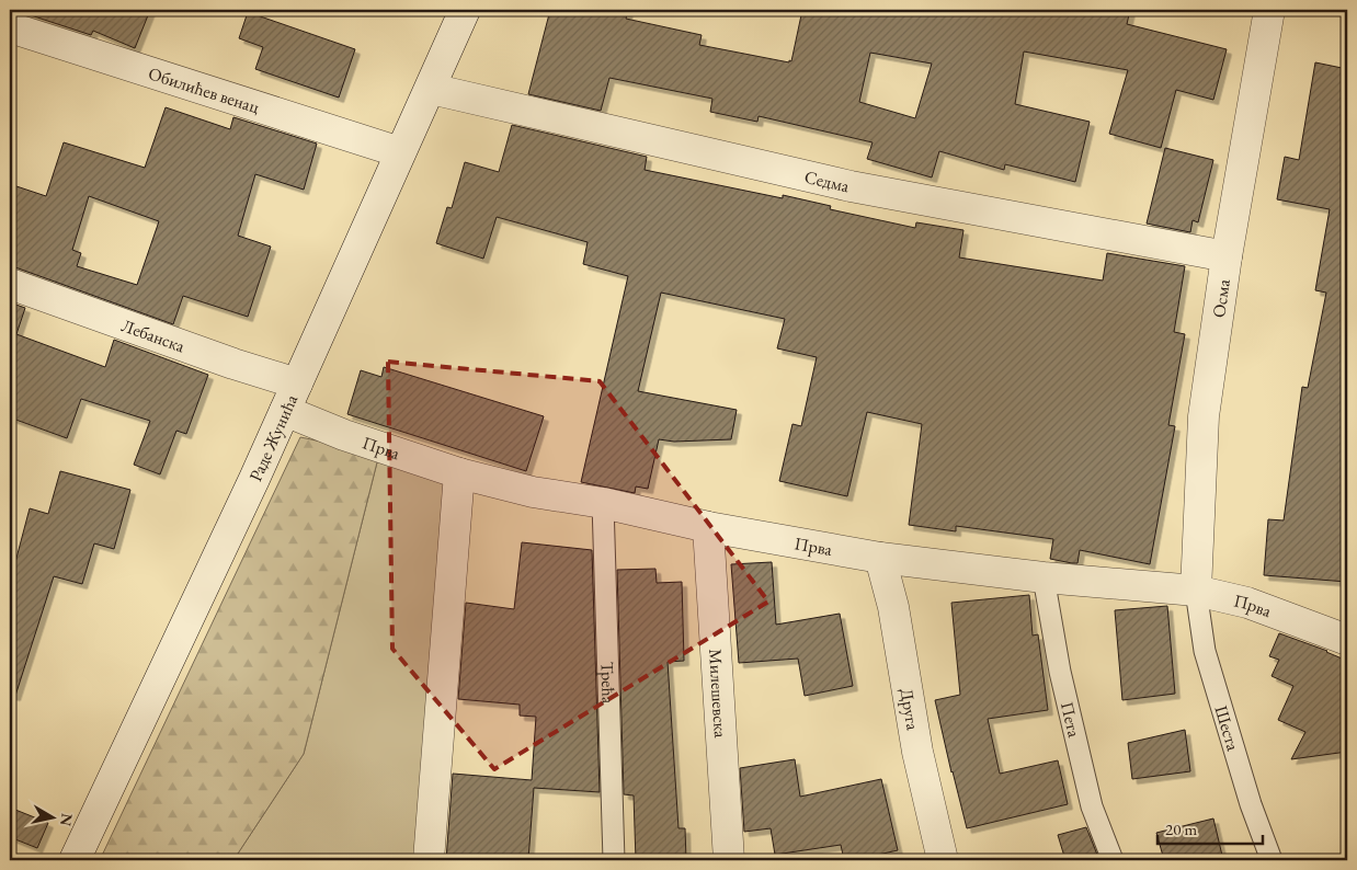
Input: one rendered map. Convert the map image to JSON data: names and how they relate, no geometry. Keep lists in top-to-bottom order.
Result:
{
  "streets": {
    "street": [
      "Обилићев венац",
      "Седма",
      "Осма",
      "Лебанска",
      "Раде Жунића",
      "Прва",
      "Милешевска",
      "Друга"
    ],
    "lane": ["Трећа", "Пета", "Шеста"]
  },
  "crossings": [
    ["Обилићев венац", "Раде Жунића"],
    ["Седма", "Осма"],
    ["Седма", "Раде Жунића"],
    ["Осма", "Прва"],
    ["Осма", "Шеста"],
    ["Лебанска", "Раде Жунића"],
    ["Раде Жунића", "Прва"],
    ["Прва", "Трећа"],
    ["Прва", "Милешевска"],
    ["Прва", "Друга"],
    ["Прва", "Пета"],
    ["Прва", "Шеста"]
  ],
  "scale_bar": "20 m",
  "north": "right"
}
